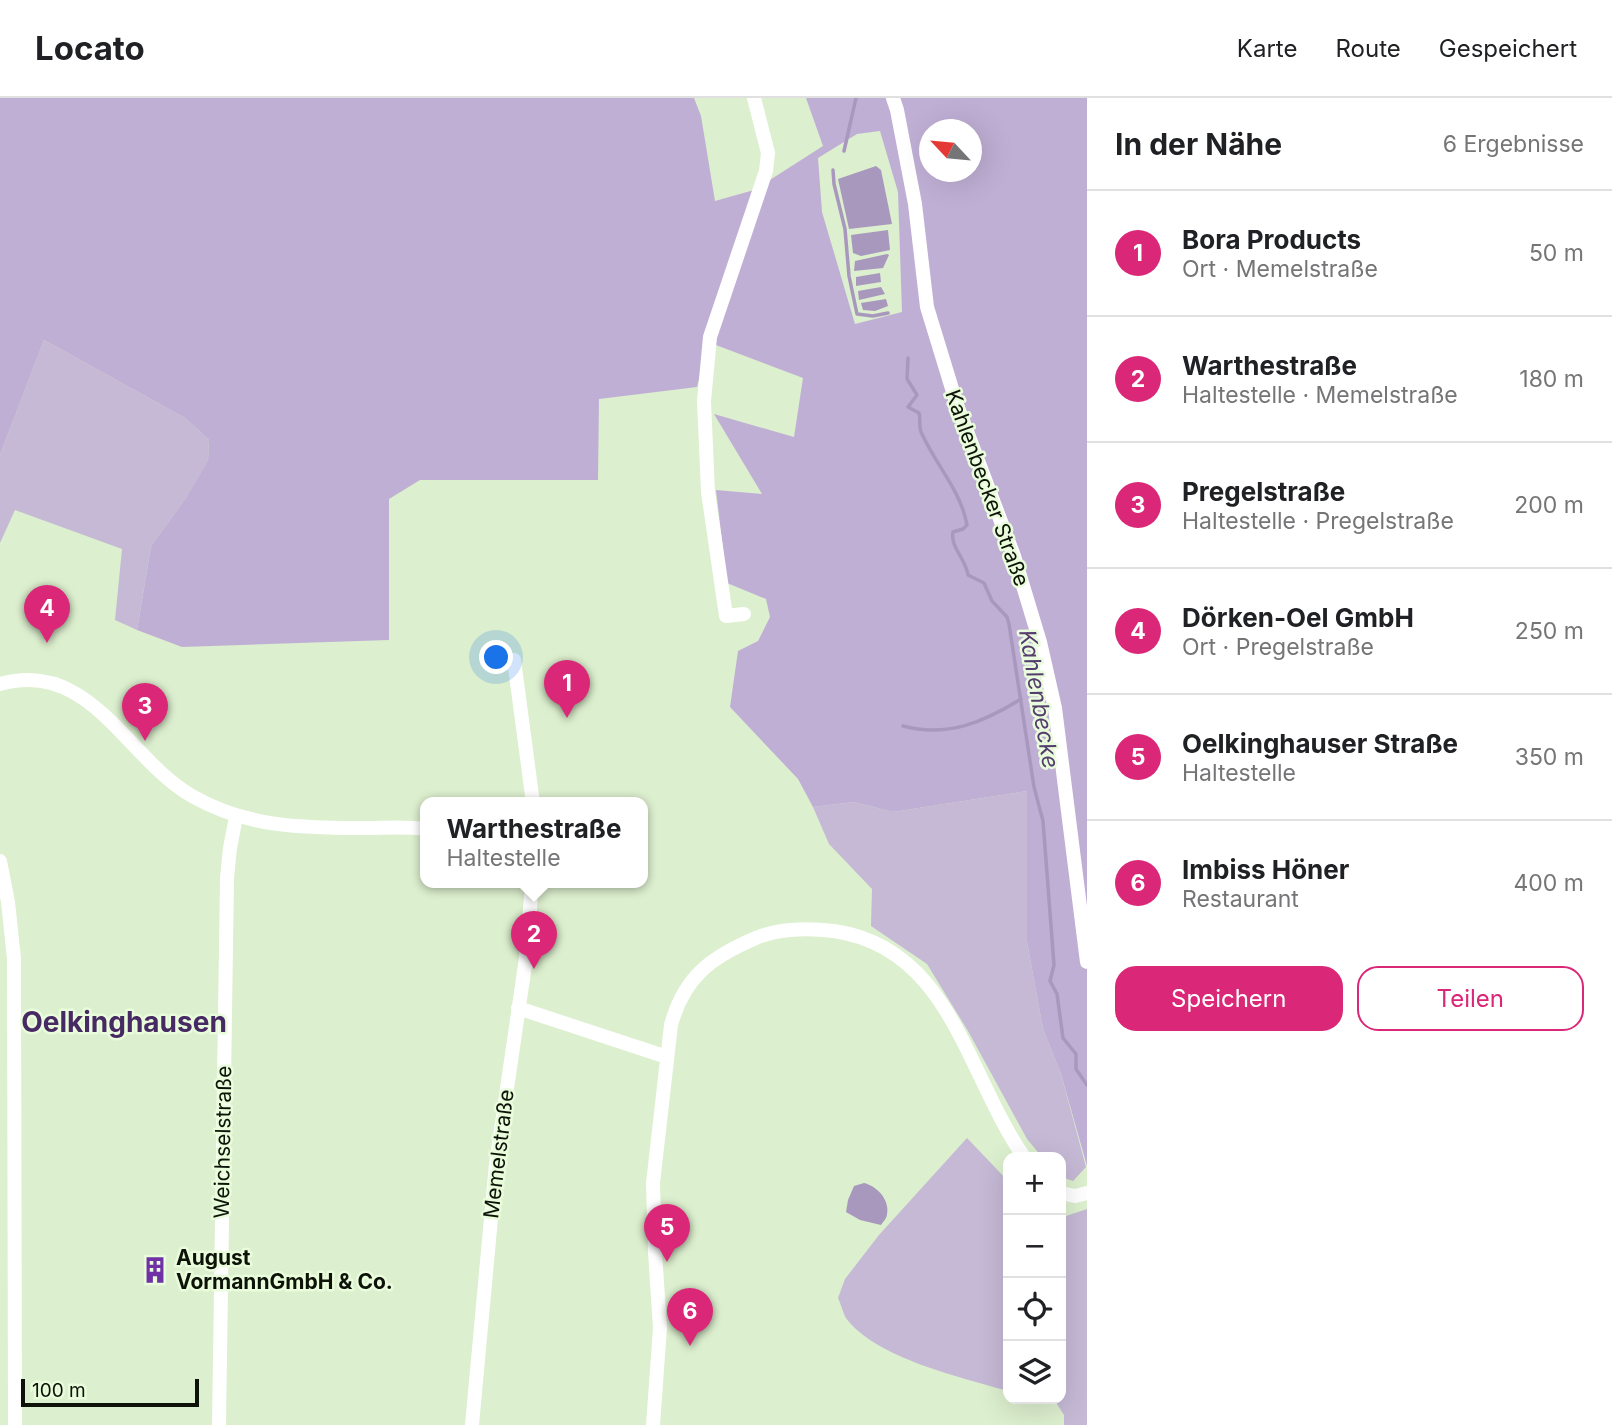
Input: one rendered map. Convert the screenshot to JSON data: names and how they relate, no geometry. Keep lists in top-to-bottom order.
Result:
{
  "streets": {
    "street": ["Kahlenbecker Straße", "Weichselstraße", "Memelstraße"]
  },
  "districts": ["Oelkinghausen"],
  "water": ["Kahlenbecke"],
  "places": {
    "building": ["August VormannGmbH & Co."]
  },
  "scale_bar": "100 m",
  "north": "top left",
  "page": {
    "header": "Locato",
    "nav": ["Karte", "Route", "Gespeichert"],
    "heading": ["In der Nähe", "6 Ergebnisse"],
    "list": [
      {
        "mark": "1",
        "name": "Bora Products",
        "note": "Ort · Memelstraße",
        "value": "50 m"
      },
      {
        "mark": "2",
        "name": "Warthestraße",
        "note": "Haltestelle · Memelstraße",
        "value": "180 m"
      },
      {
        "mark": "3",
        "name": "Pregelstraße",
        "note": "Haltestelle · Pregelstraße",
        "value": "200 m"
      },
      {
        "mark": "4",
        "name": "Dörken-Oel GmbH",
        "note": "Ort · Pregelstraße",
        "value": "250 m"
      },
      {
        "mark": "5",
        "name": "Oelkinghauser Straße",
        "note": "Haltestelle",
        "value": "350 m"
      },
      {
        "mark": "6",
        "name": "Imbiss Höner",
        "note": "Restaurant",
        "value": "400 m"
      }
    ],
    "pins": [
      "4",
      "1",
      "3",
      "2",
      "5",
      "6"
    ],
    "popup": ["Warthestraße", "Haltestelle"],
    "buttons": ["Speichern", "Teilen"],
    "map_buttons": ["+", "−"],
    "scale": "100 m"
  }
}
